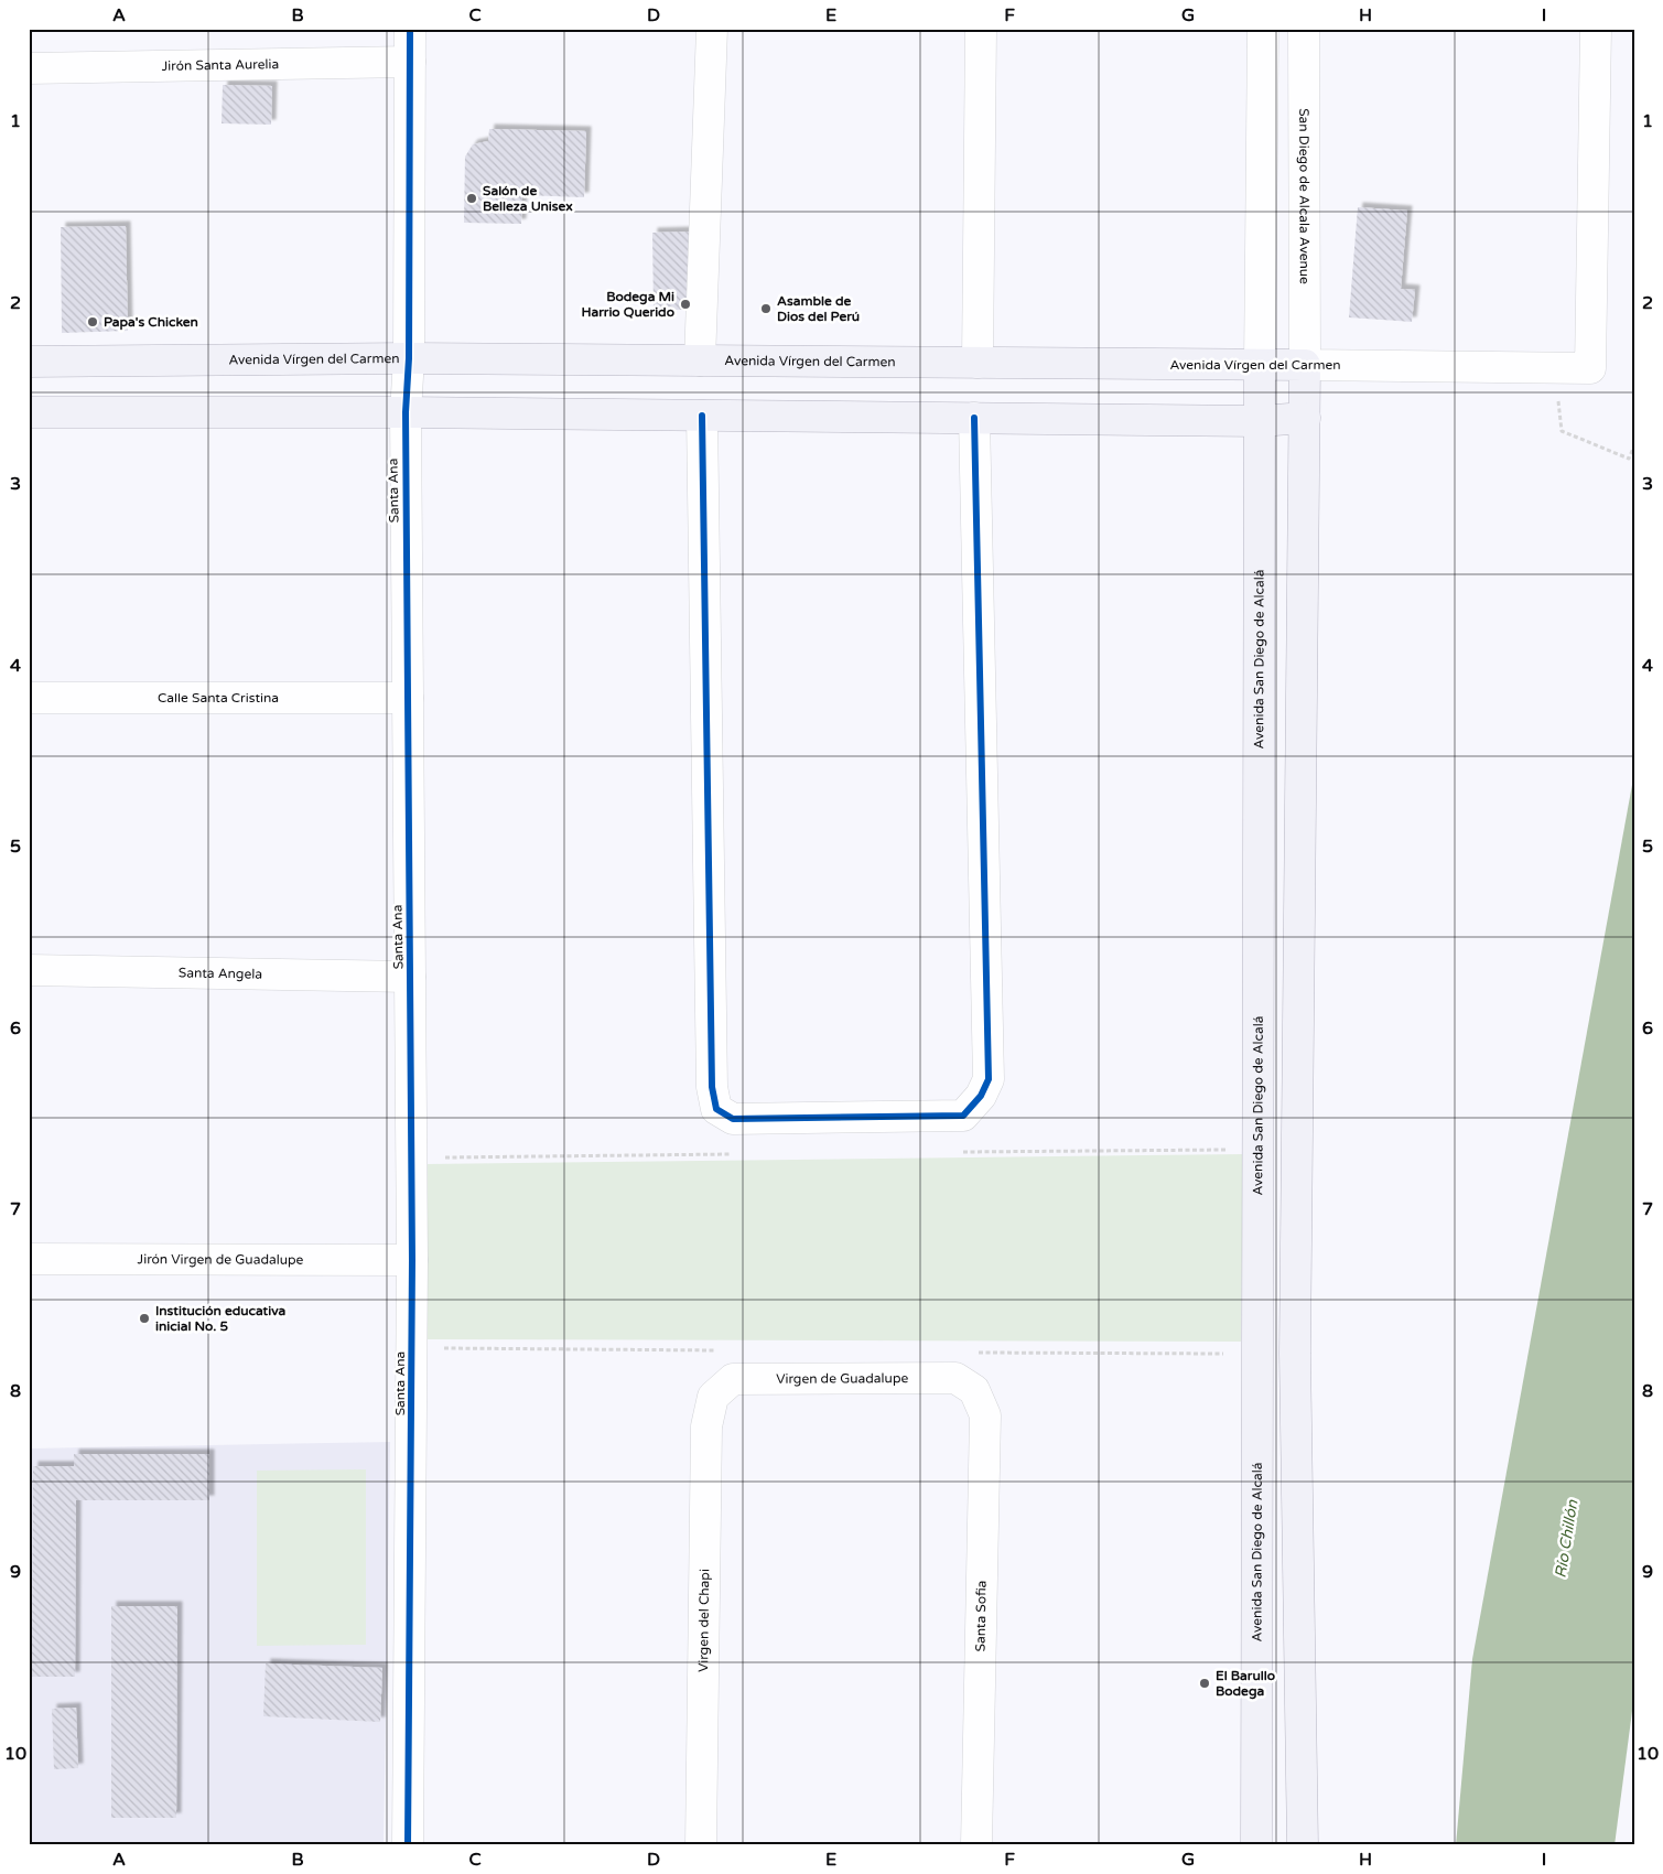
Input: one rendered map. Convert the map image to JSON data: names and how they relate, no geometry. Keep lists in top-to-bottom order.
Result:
{
  "streets": {
    "main road": ["Avenida Vírgen del Carmen", "Avenida San Diego de Alcalá"],
    "street": [
      "Jirón Santa Aurelia",
      "San Diego de Alcala Avenue",
      "Santa Ana",
      "Calle Santa Cristina",
      "Santa Angela",
      "Jirón Virgen de Guadalupe",
      "Virgen de Guadalupe",
      "Santa Sofia",
      "Virgen del Chapi"
    ]
  },
  "crossings": [
    ["Jirón Santa Aurelia", "Santa Ana"],
    ["San Diego de Alcala Avenue", "Avenida Vírgen del Carmen"],
    ["Avenida Vírgen del Carmen", "Santa Ana"],
    ["Avenida Vírgen del Carmen", "Avenida San Diego de Alcalá"],
    ["Santa Ana", "Calle Santa Cristina"],
    ["Santa Ana", "Santa Angela"],
    ["Santa Ana", "Jirón Virgen de Guadalupe"],
    ["Virgen de Guadalupe", "Santa Sofia"],
    ["Virgen de Guadalupe", "Virgen del Chapi"]
  ],
  "water": ["Río Chillón"],
  "places": [
    "Salón de Belleza Unisex",
    "Bodega Mi Harrio Querido",
    "Asamble de Dios del Perú",
    "Papa's Chicken",
    "Institución educativa inicial No. 5",
    "El Barullo Bodega"
  ],
  "grid": {
    "columns": [
      "A",
      "B",
      "C",
      "D",
      "E",
      "F",
      "G",
      "H",
      "I"
    ],
    "rows": [
      "1",
      "2",
      "3",
      "4",
      "5",
      "6",
      "7",
      "8",
      "9",
      "10"
    ]
  }
}
